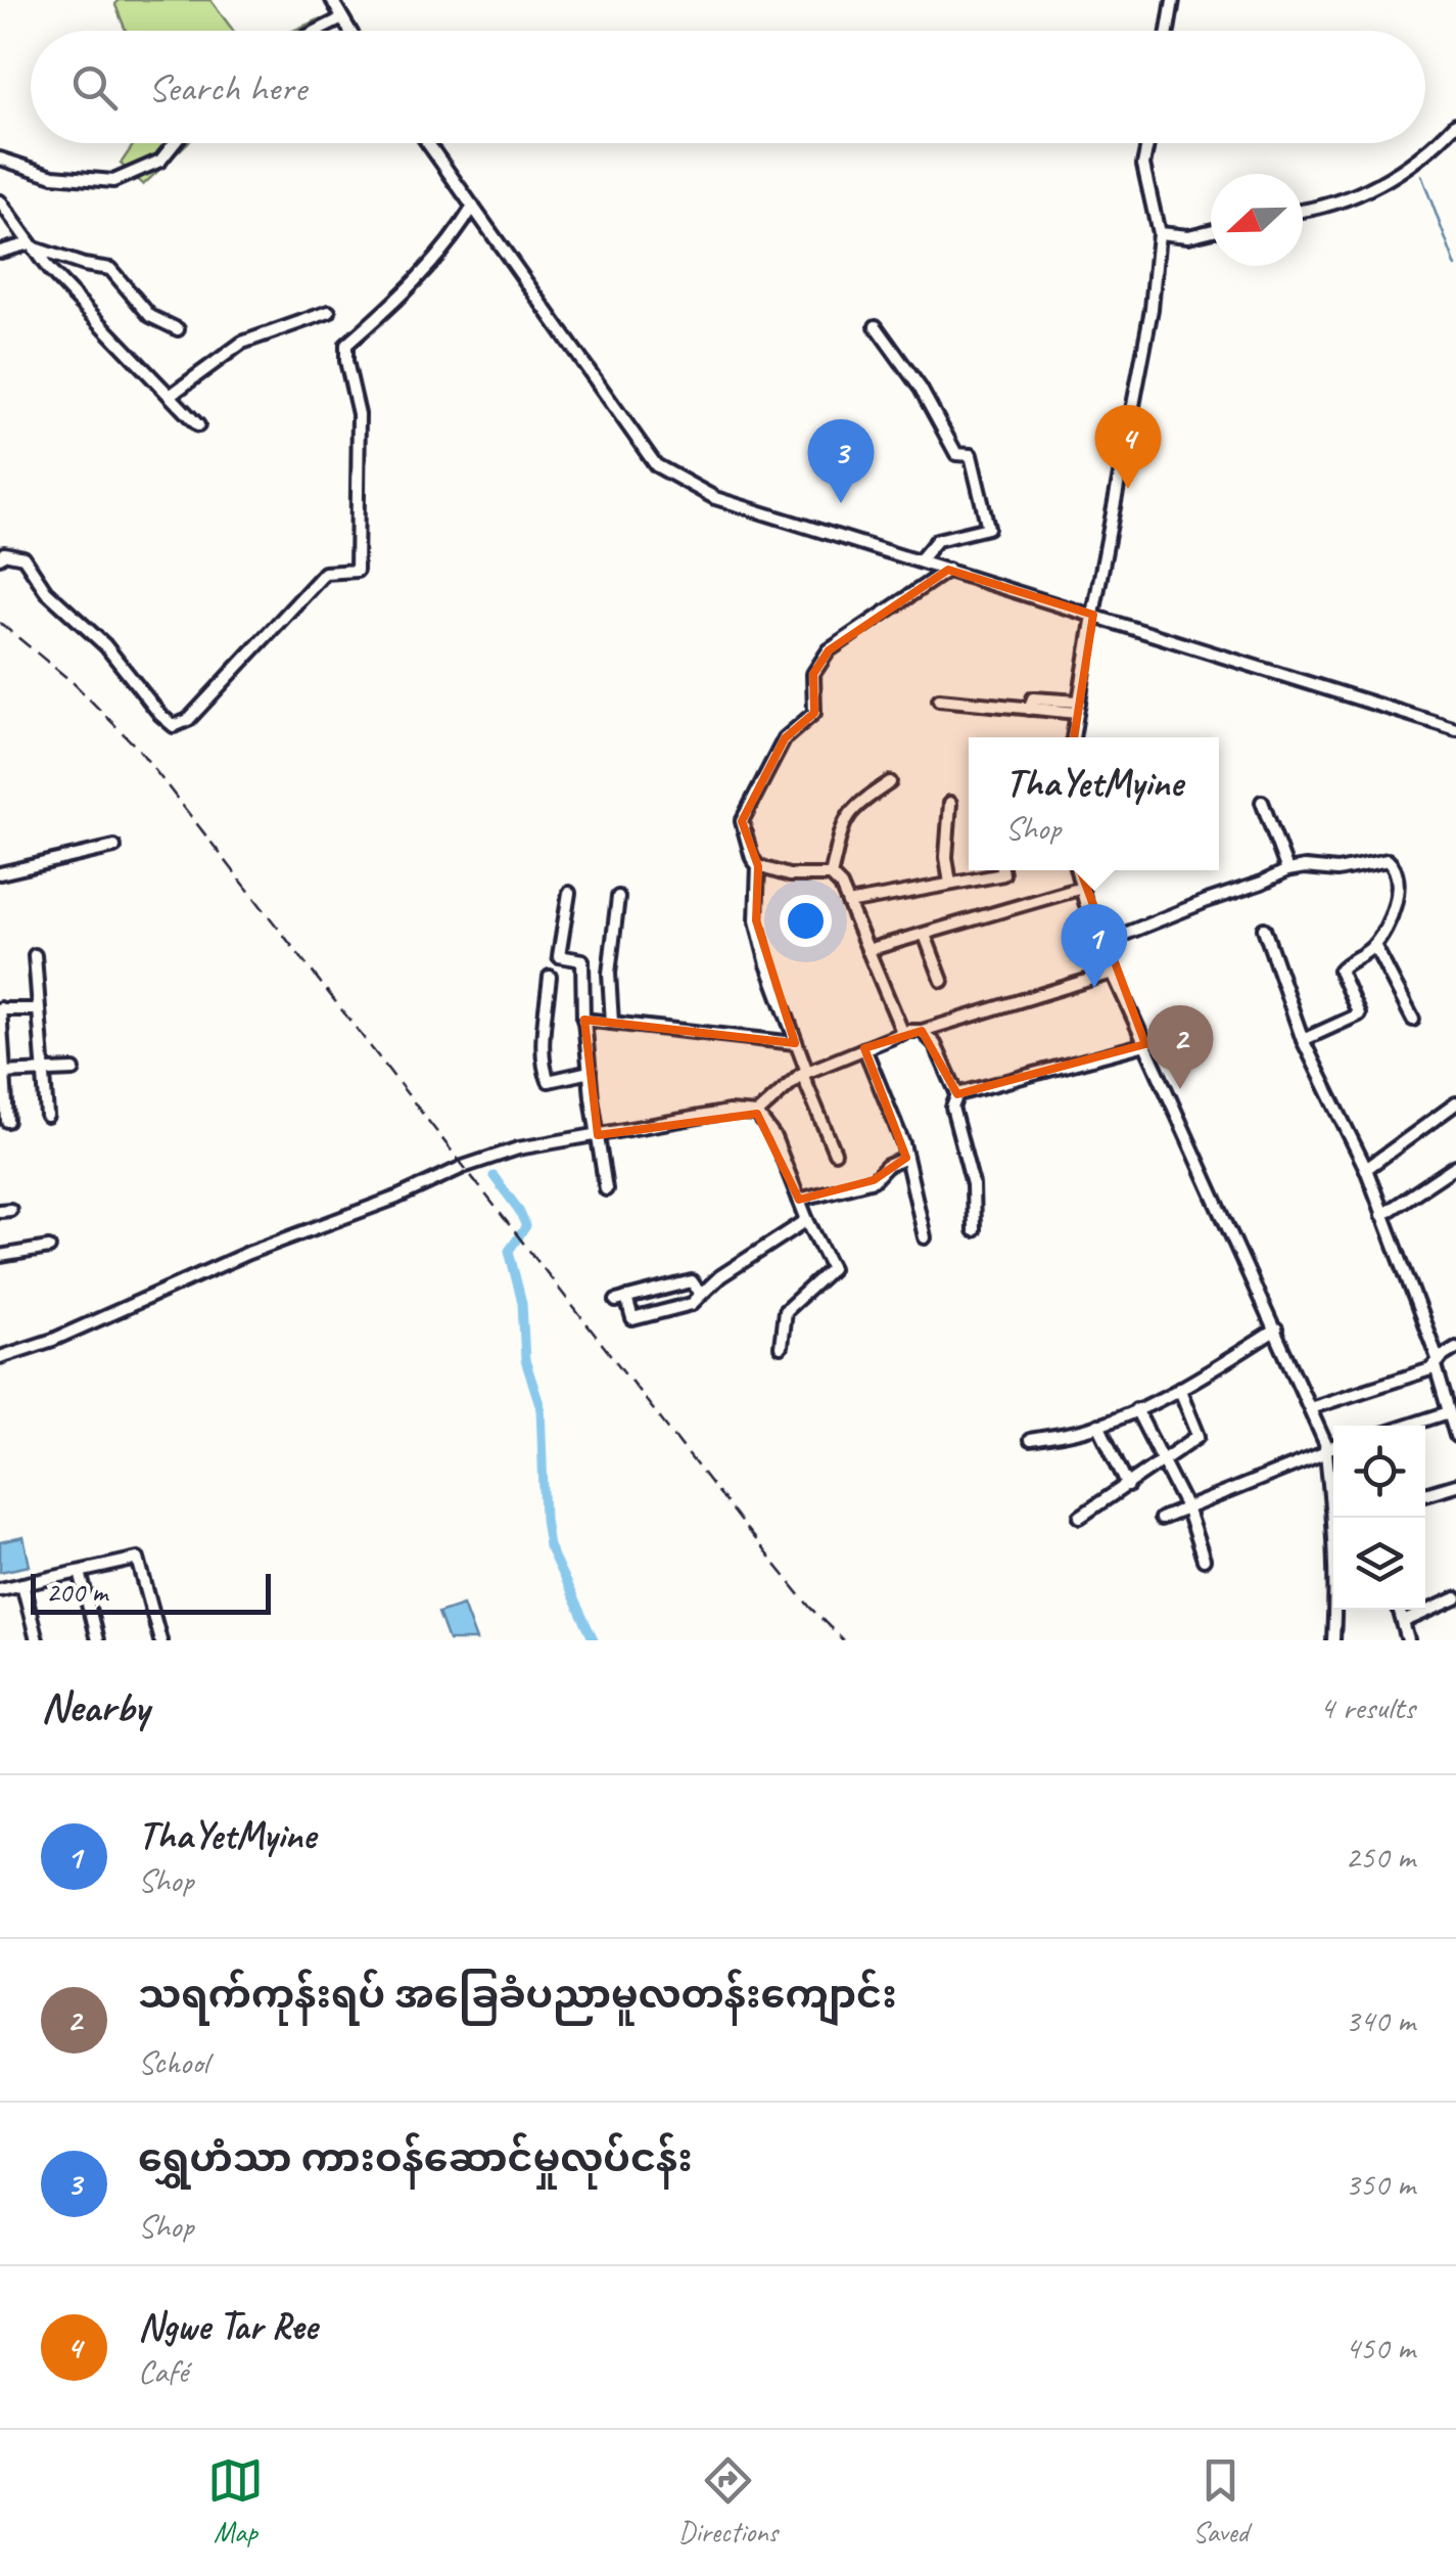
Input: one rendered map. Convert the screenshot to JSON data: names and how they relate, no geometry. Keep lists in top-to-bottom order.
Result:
{
  "scale_bar": "200 m",
  "north": "left",
  "page": {
    "search": "Search here",
    "pins": [
      "4",
      "3",
      "1",
      "2"
    ],
    "popup": ["ThaYetMyine", "Shop"],
    "scale": "200 m",
    "heading": ["Nearby", "4 results"],
    "list": [
      {
        "mark": "1",
        "name": "ThaYetMyine",
        "note": "Shop",
        "value": "250 m"
      },
      {
        "mark": "2",
        "name": "သရက်ကုန်းရပ် အခြေခံပညာမူလတန်းကျောင်း",
        "note": "School",
        "value": "340 m"
      },
      {
        "mark": "3",
        "name": "ရွှေဟံသာ ကားဝန်ဆောင်မှုလုပ်ငန်း",
        "note": "Shop",
        "value": "350 m"
      },
      {
        "mark": "4",
        "name": "Ngwe Tar Ree",
        "note": "Café",
        "value": "450 m"
      }
    ],
    "nav": ["Map", "Directions", "Saved"]
  }
}
